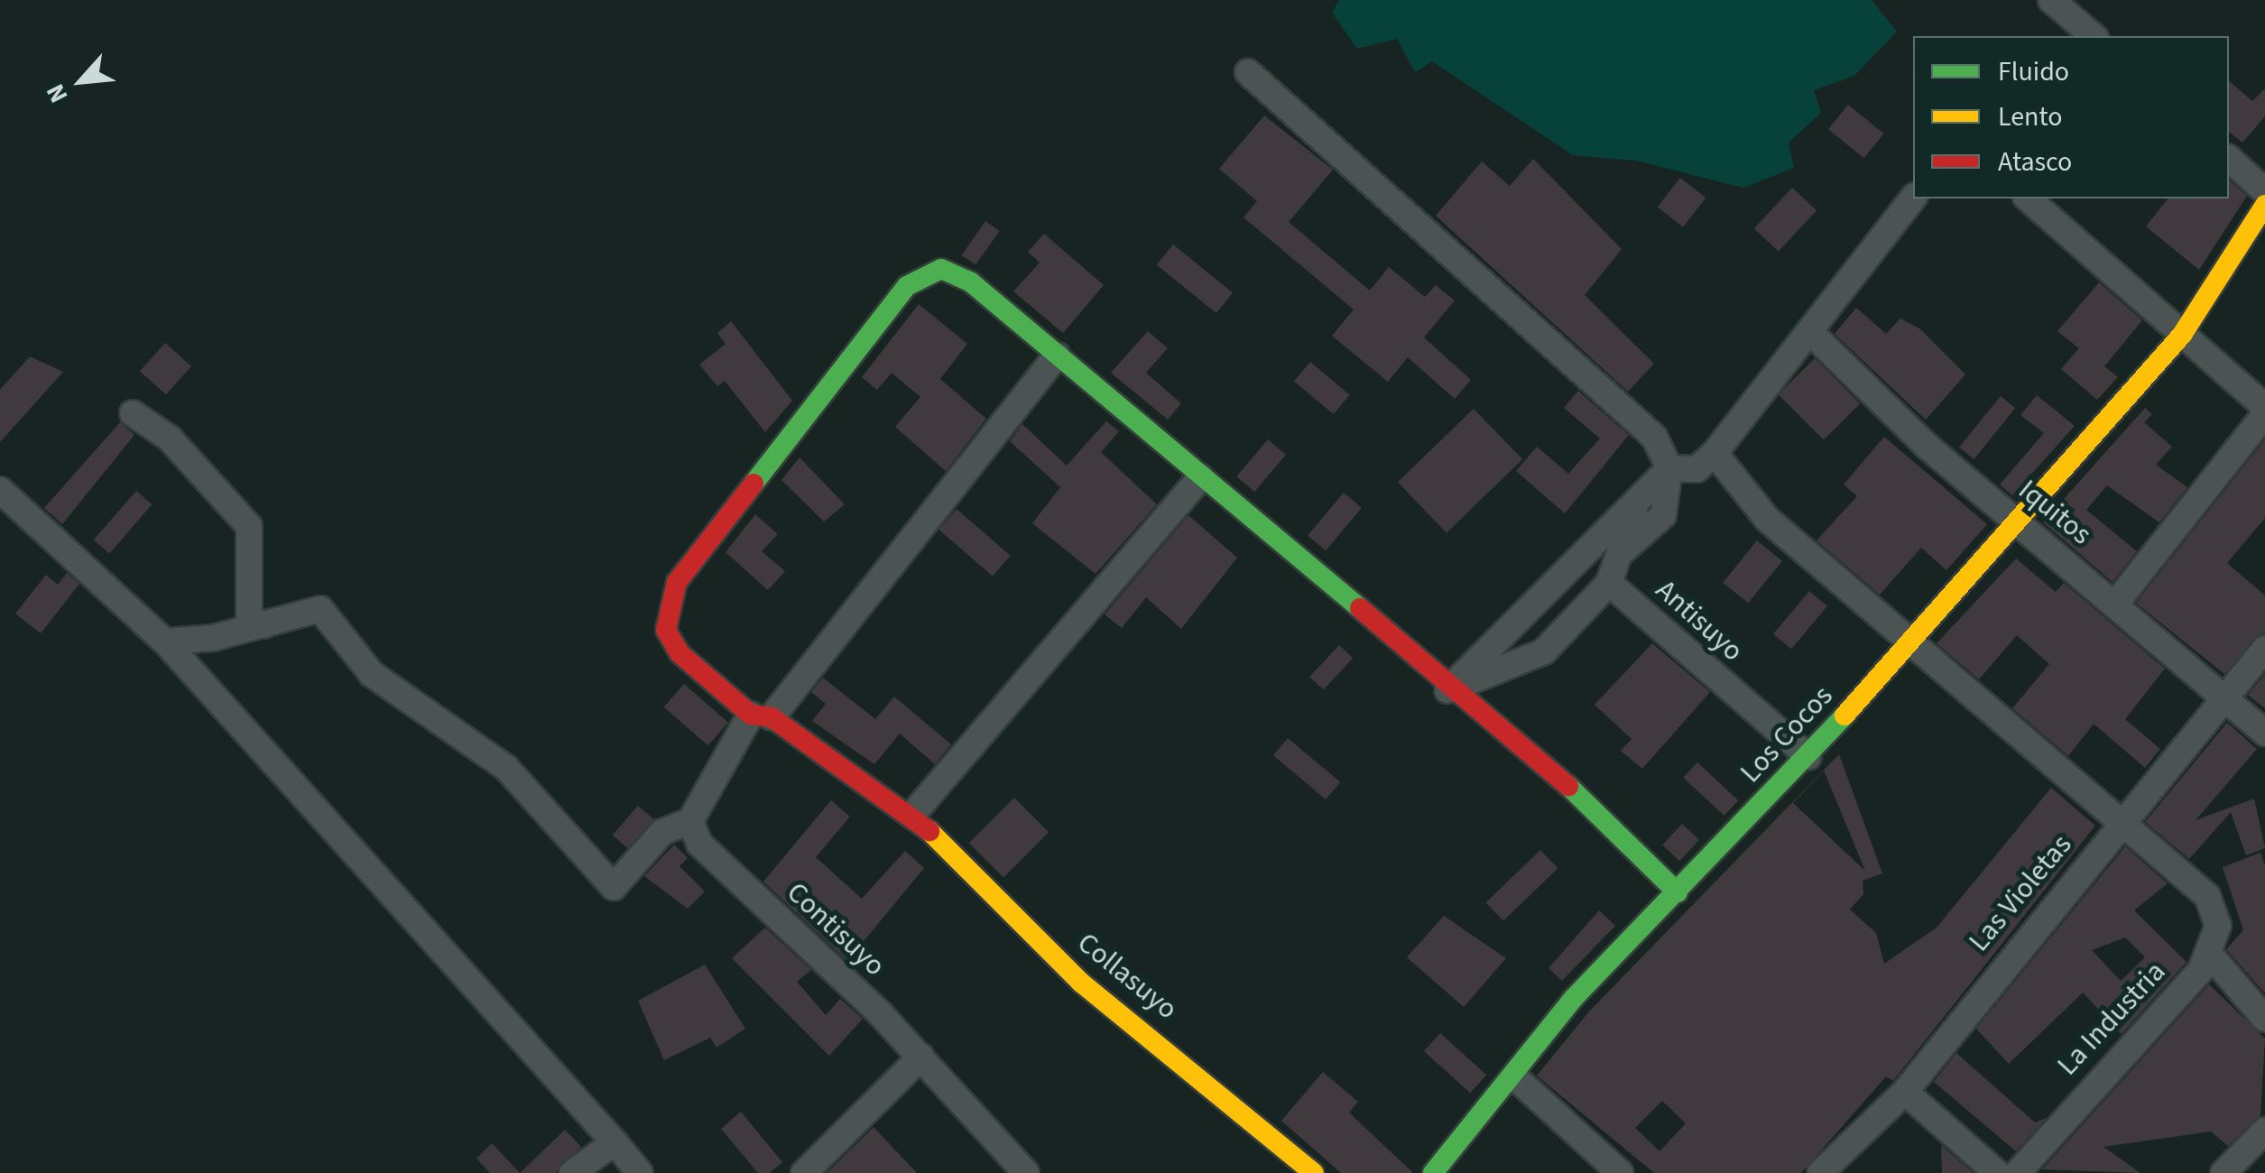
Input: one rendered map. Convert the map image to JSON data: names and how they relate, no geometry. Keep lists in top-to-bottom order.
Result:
{
  "streets": {
    "street": [
      "Iquitos",
      "Antisuyo",
      "Los Cocos",
      "Las Violetas",
      "Contisuyo",
      "Collasuyo",
      "La Industria"
    ]
  },
  "crossings": [
    ["Iquitos", "Los Cocos"],
    ["Iquitos", "Las Violetas"],
    ["Antisuyo", "Los Cocos"]
  ],
  "legend": ["Fluido", "Lento", "Atasco"],
  "north": "bottom left"
}
